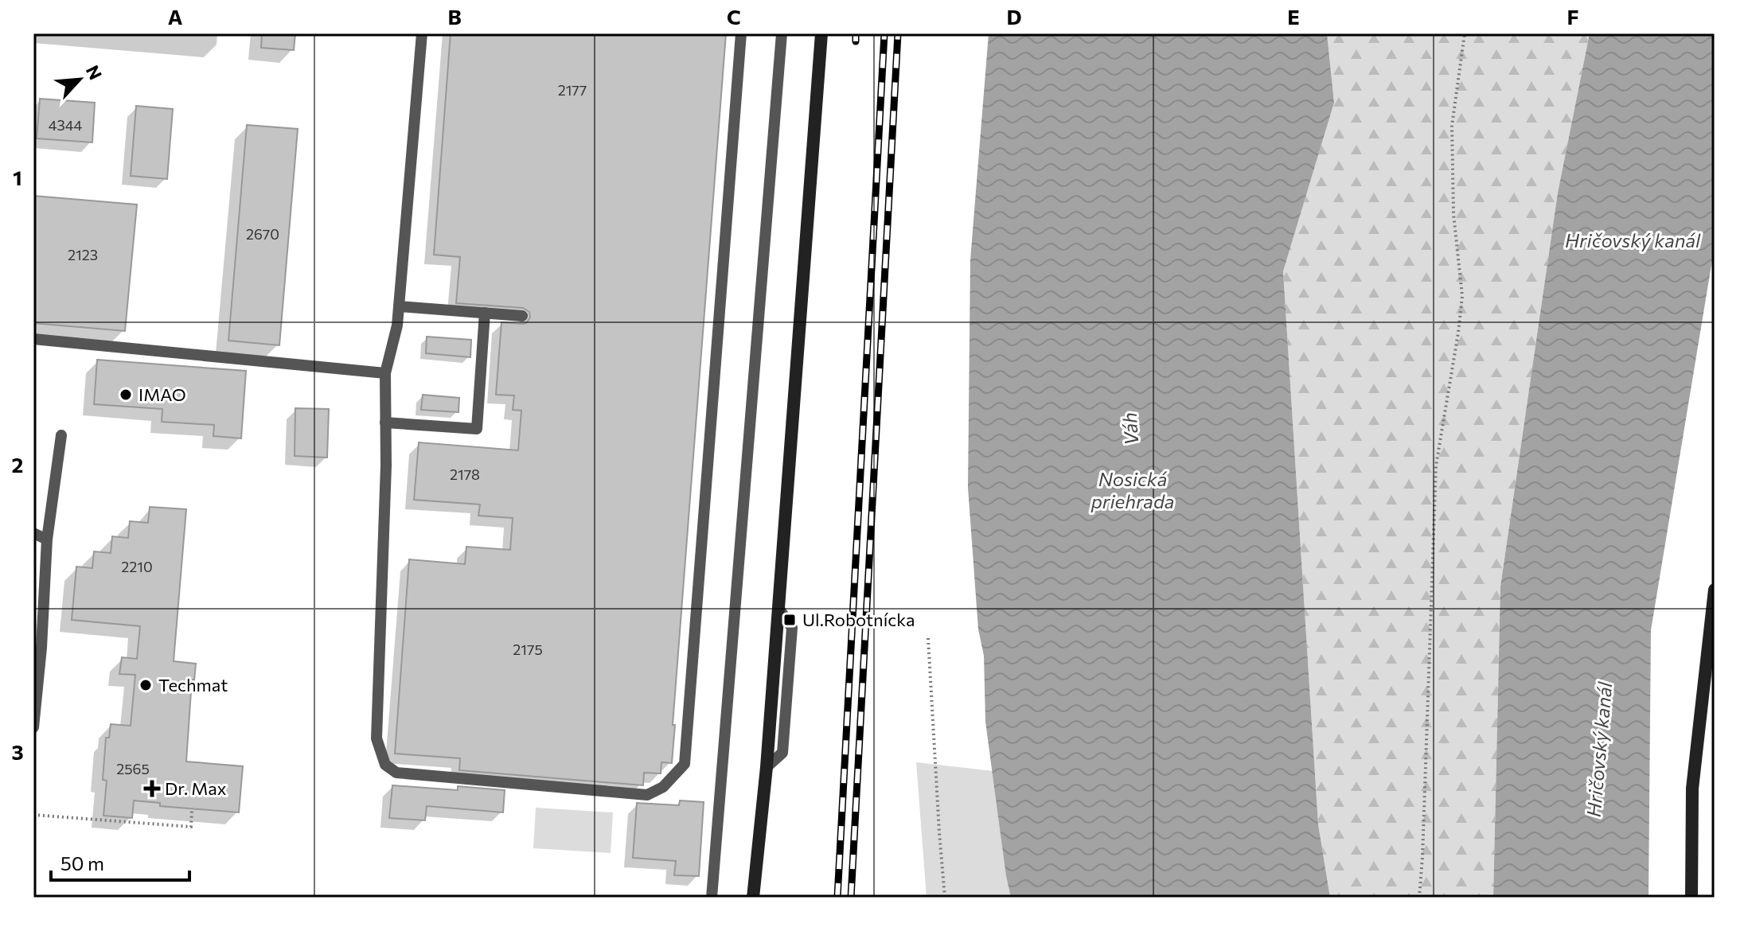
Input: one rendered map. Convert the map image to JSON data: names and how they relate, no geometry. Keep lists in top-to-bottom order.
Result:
{
  "water": ["Hričovský kanál", "Váh", "Nosická priehrada"],
  "places": {
    "other": ["IMAO", "Techmat"],
    "transit": ["Ul.Robotnícka"],
    "health": ["Dr. Max"]
  },
  "house_numbers": [
    "2177",
    "4344",
    "2670",
    "2123",
    "2178",
    "2210",
    "2175",
    "2565"
  ],
  "scale_bar": "50 m",
  "north": "top right",
  "grid": {
    "columns": [
      "A",
      "B",
      "C",
      "D",
      "E",
      "F"
    ],
    "rows": ["1", "2", "3"]
  }
}
